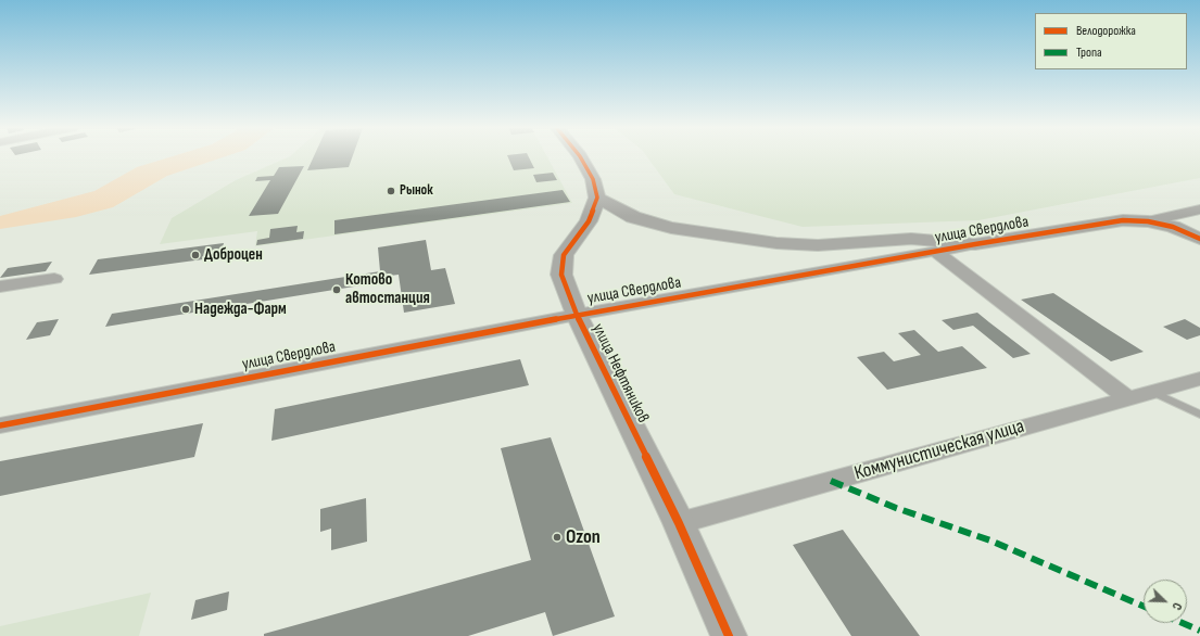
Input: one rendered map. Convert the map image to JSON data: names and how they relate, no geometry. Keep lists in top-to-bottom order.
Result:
{
  "streets": {
    "street": ["улица Свердлова", "улица Нефтяников", "Коммунистическая улица"]
  },
  "crossings": [
    ["улица Свердлова", "улица Нефтяников"],
    ["улица Нефтяников", "Коммунистическая улица"]
  ],
  "places": [
    "Рынок",
    "Доброцен",
    "Котово автостанция",
    "Надежда-Фарм",
    "Ozon"
  ],
  "legend": ["Велодорожка", "Тропа"],
  "north": "bottom right"
}
